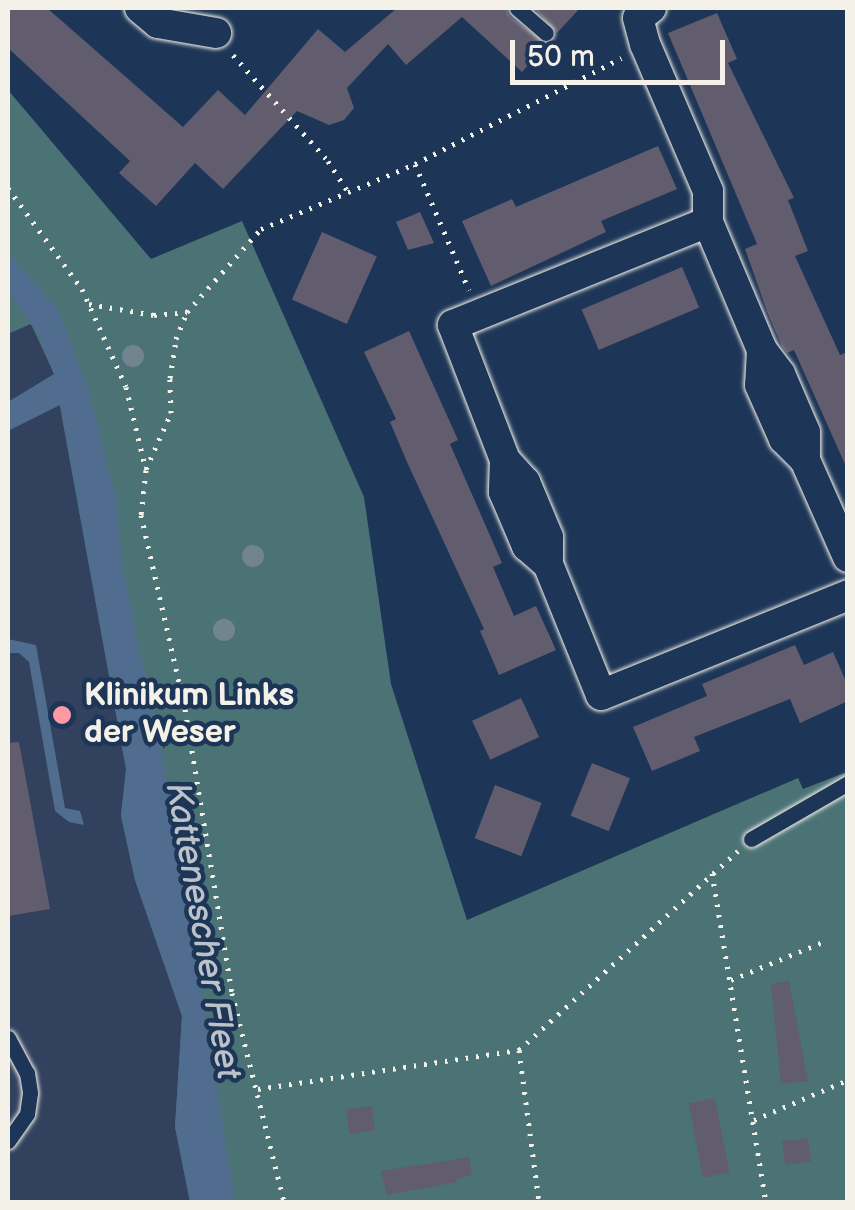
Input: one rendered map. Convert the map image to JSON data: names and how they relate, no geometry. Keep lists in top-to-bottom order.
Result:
{
  "water": ["Kattenescher Fleet"],
  "places": ["Klinikum Links der Weser"],
  "scale_bar": "50 m"
}
